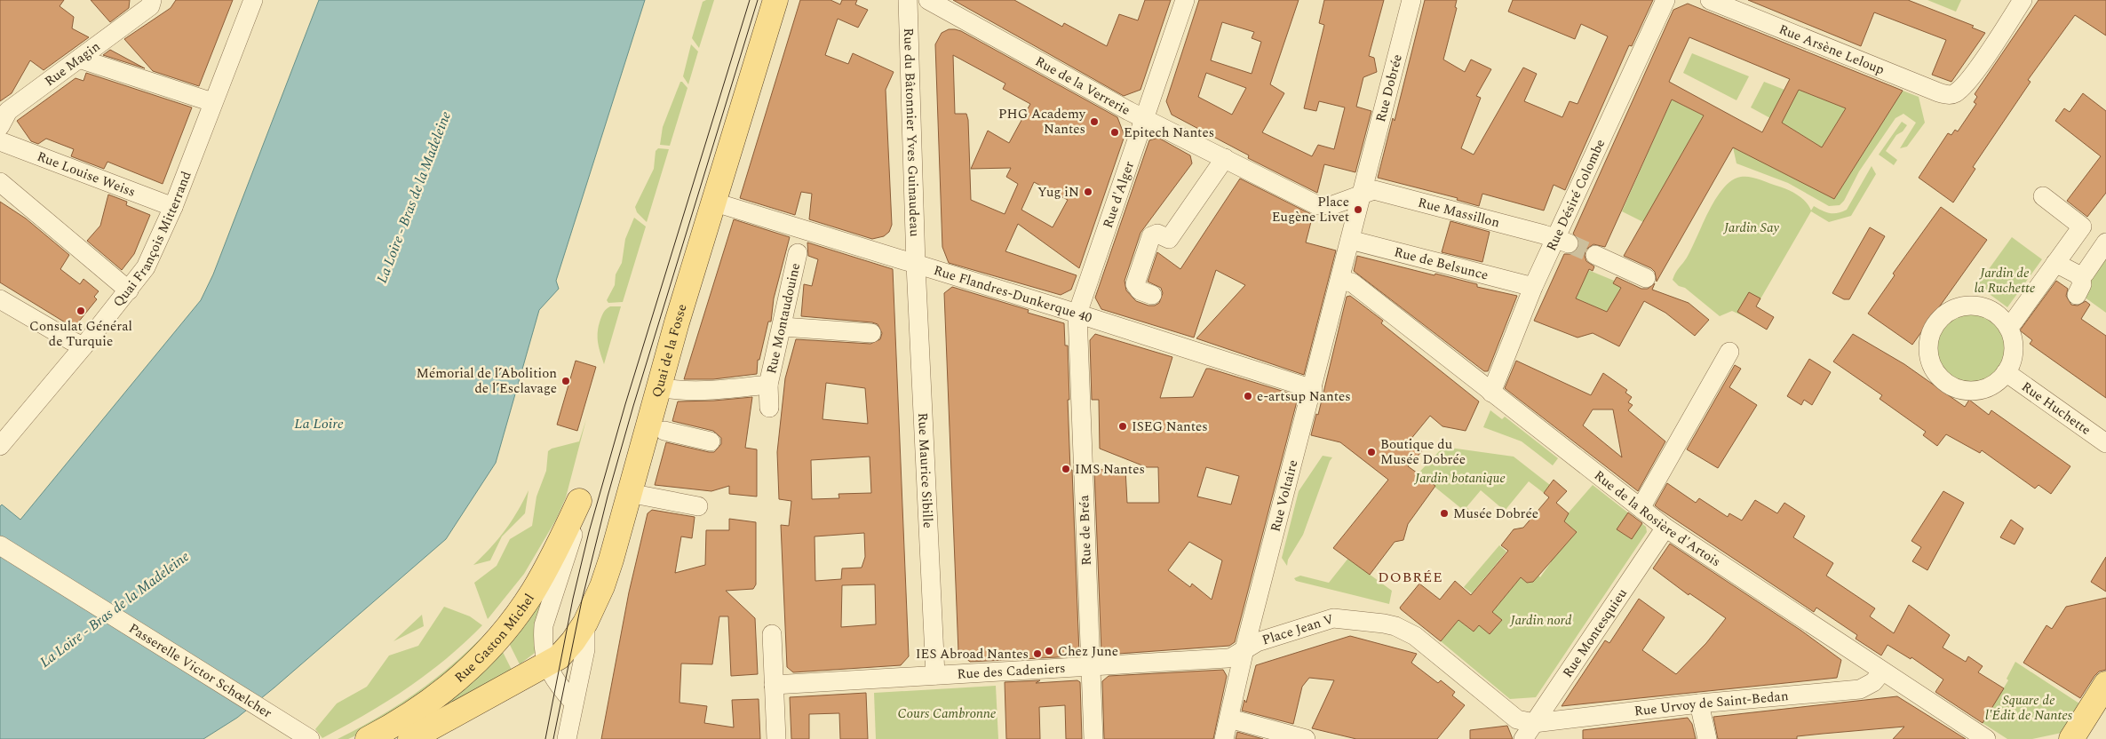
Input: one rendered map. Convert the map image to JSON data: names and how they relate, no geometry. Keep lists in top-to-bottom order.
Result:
{
  "streets": {
    "main road": ["Quai de la Fosse", "Rue Gaston Michel"],
    "street": [
      "Rue Arsène Leloup",
      "Rue Magin",
      "Rue de la Verrerie",
      "Rue Dobrée",
      "Rue du Bâtonnier Yves Guinaudeau",
      "Rue Louise Weiss",
      "Rue d'Alger",
      "Rue Désiré Colombe",
      "Rue Massillon",
      "Quai François Mitterrand",
      "Rue de Belsunce",
      "Rue Flandres-Dunkerque 40",
      "Rue Montaudouine",
      "Rue Huchette",
      "Rue Maurice Sibille",
      "Rue Voltaire",
      "Rue de la Rosière d'Artois",
      "Rue de Bréa",
      "Place Jean V",
      "Rue Montesquieu",
      "Passerelle Victor Schœlcher",
      "Rue des Cadeniers",
      "Rue Urvoy de Saint-Bedan"
    ]
  },
  "crossings": [
    ["Rue de la Verrerie", "Rue Dobrée"],
    ["Rue de la Verrerie", "Rue d'Alger"],
    ["Rue de la Verrerie", "Rue Massillon"],
    ["Rue Dobrée", "Rue Massillon"],
    ["Rue du Bâtonnier Yves Guinaudeau", "Rue Flandres-Dunkerque 40"],
    ["Rue du Bâtonnier Yves Guinaudeau", "Rue Maurice Sibille"],
    ["Rue Louise Weiss", "Quai François Mitterrand"],
    ["Rue d'Alger", "Rue Flandres-Dunkerque 40"],
    ["Rue d'Alger", "Rue de Bréa"],
    ["Rue Désiré Colombe", "Rue Massillon"],
    ["Rue Désiré Colombe", "Rue de Belsunce"],
    ["Rue Désiré Colombe", "Rue de la Rosière d'Artois"],
    ["Rue de Belsunce", "Rue Voltaire"],
    ["Rue Flandres-Dunkerque 40", "Rue Montaudouine"],
    ["Rue Flandres-Dunkerque 40", "Quai de la Fosse"],
    ["Rue Flandres-Dunkerque 40", "Rue Maurice Sibille"],
    ["Rue Flandres-Dunkerque 40", "Rue Voltaire"],
    ["Rue Flandres-Dunkerque 40", "Rue de Bréa"],
    ["Rue Montaudouine", "Quai de la Fosse"],
    ["Rue Maurice Sibille", "Rue des Cadeniers"],
    ["Rue Voltaire", "Rue de la Rosière d'Artois"],
    ["Rue Voltaire", "Place Jean V"],
    ["Rue Voltaire", "Rue des Cadeniers"],
    ["Rue de la Rosière d'Artois", "Rue Montesquieu"],
    ["Rue de la Rosière d'Artois", "Rue Urvoy de Saint-Bedan"],
    ["Rue de Bréa", "Rue des Cadeniers"],
    ["Place Jean V", "Rue Montesquieu"],
    ["Place Jean V", "Rue des Cadeniers"],
    ["Place Jean V", "Rue Urvoy de Saint-Bedan"],
    ["Rue Montesquieu", "Rue Urvoy de Saint-Bedan"]
  ],
  "districts": ["DOBRÉE"],
  "water": ["La Loire - Bras de la Madeleine", "La Loire"],
  "parks": [
    "Jardin Say",
    "Jardin de la Ruchette",
    "Jardin botanique",
    "Jardin nord",
    "Square de l'Édit de Nantes",
    "Cours Cambronne"
  ],
  "places": [
    "PHG Academy Nantes",
    "Epitech Nantes",
    "Yug iN",
    "Place Eugène Livet",
    "Consulat Général de Turquie",
    "Mémorial de l’Abolition de l’Esclavage",
    "e-artsup Nantes",
    "ISEG Nantes",
    "Boutique du Musée Dobrée",
    "IMS Nantes",
    "Musée Dobrée",
    "Chez June",
    "IES Abroad Nantes"
  ]
}
